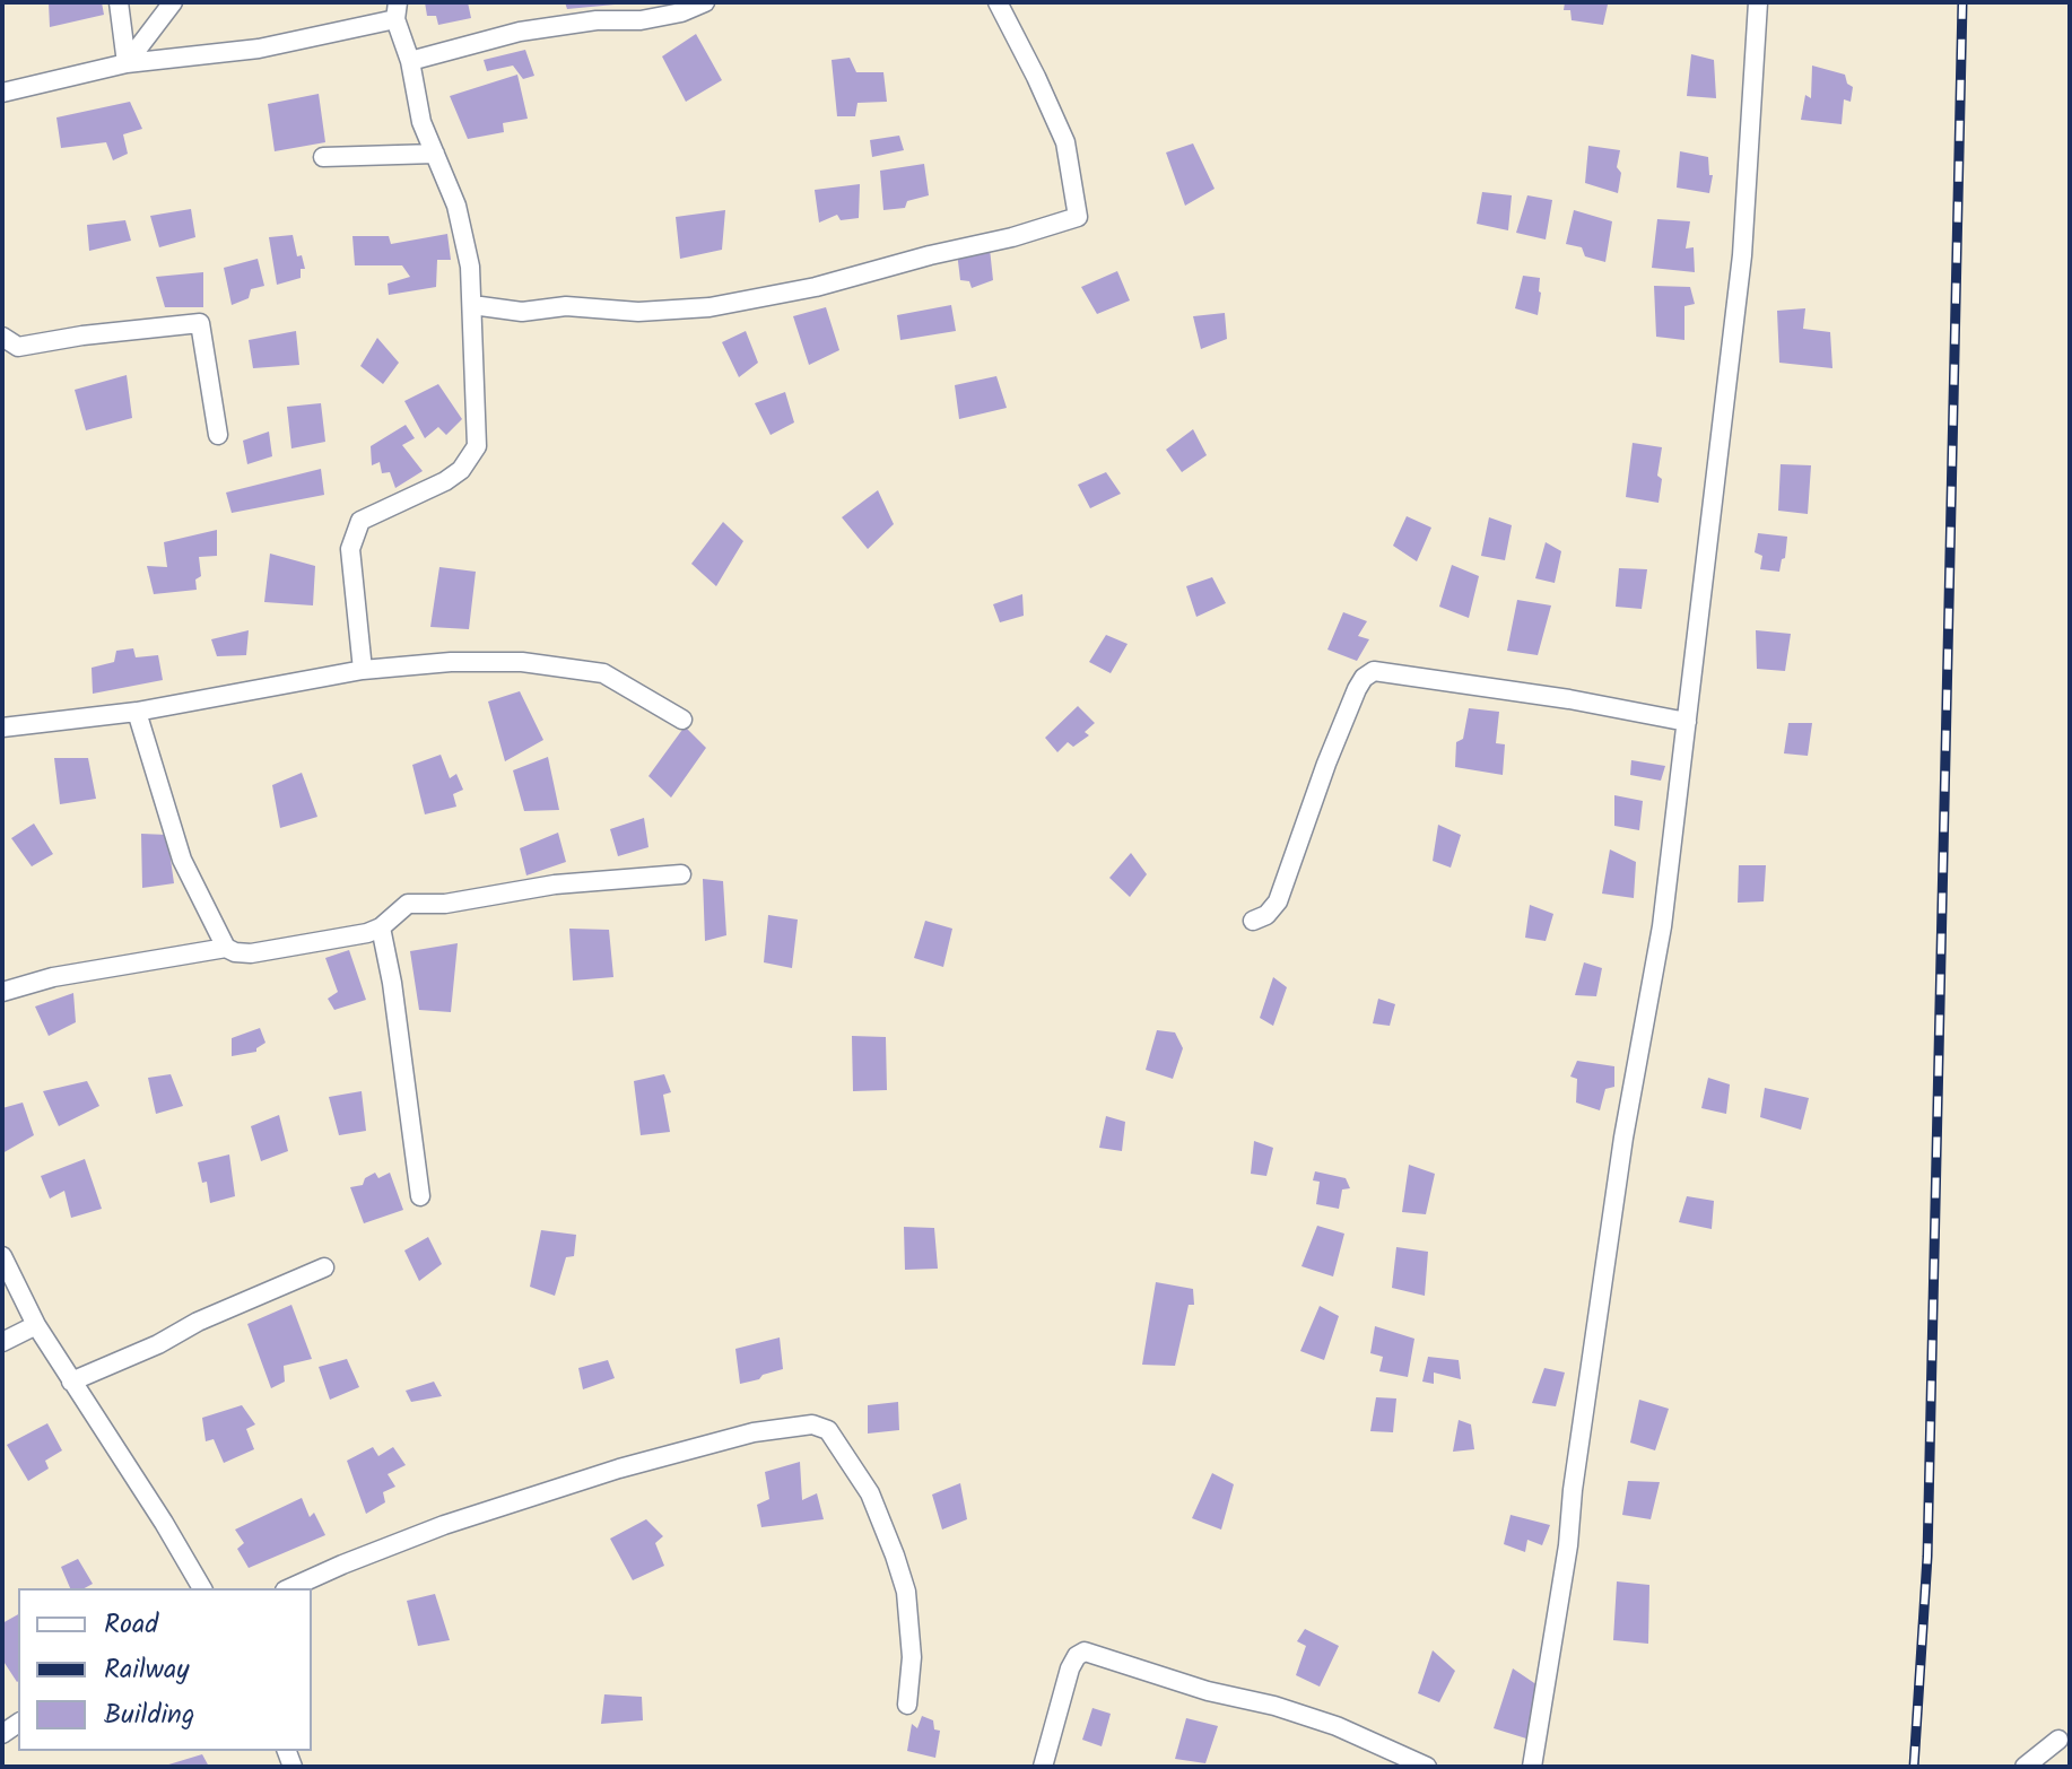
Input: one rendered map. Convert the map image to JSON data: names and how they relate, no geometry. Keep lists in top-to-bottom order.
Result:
{
  "legend": ["Road", "Railway", "Building"]
}
